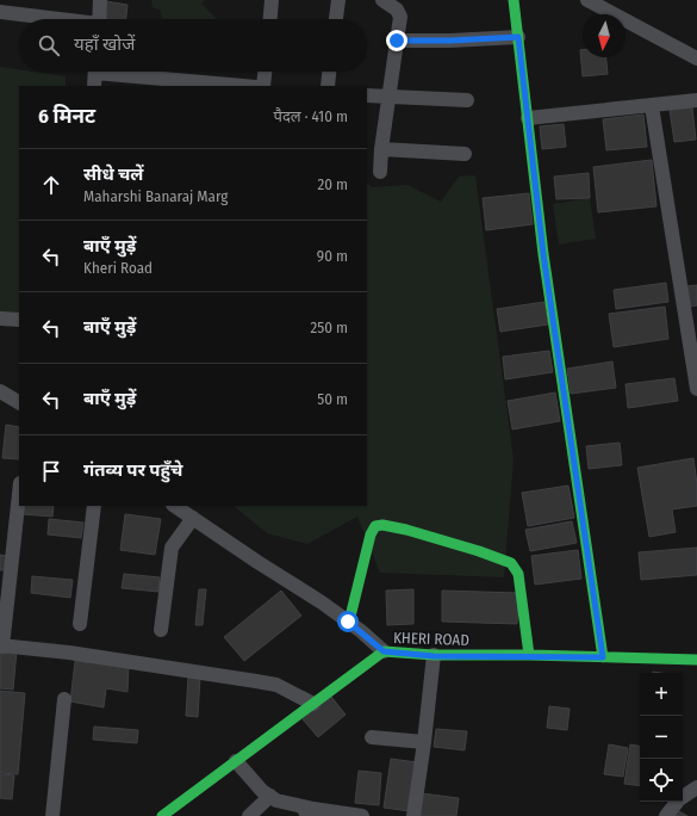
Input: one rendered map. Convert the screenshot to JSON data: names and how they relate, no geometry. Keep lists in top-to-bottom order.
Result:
{
  "streets": {
    "street": ["KHERI ROAD"]
  },
  "north": "bottom",
  "page": {
    "search": "यहाँ खोजें",
    "heading": ["6 मिनट", "पैदल · 410 m"],
    "list": [
      ["सीधे चलें", "Maharshi Banaraj Marg", "20 m"],
      ["बाएँ मुड़ें", "Kheri Road", "90 m"],
      ["बाएँ मुड़ें", "250 m"],
      ["बाएँ मुड़ें", "50 m"],
      "गंतव्य पर पहुँचे"
    ],
    "map_buttons": ["+", "−"]
  }
}
